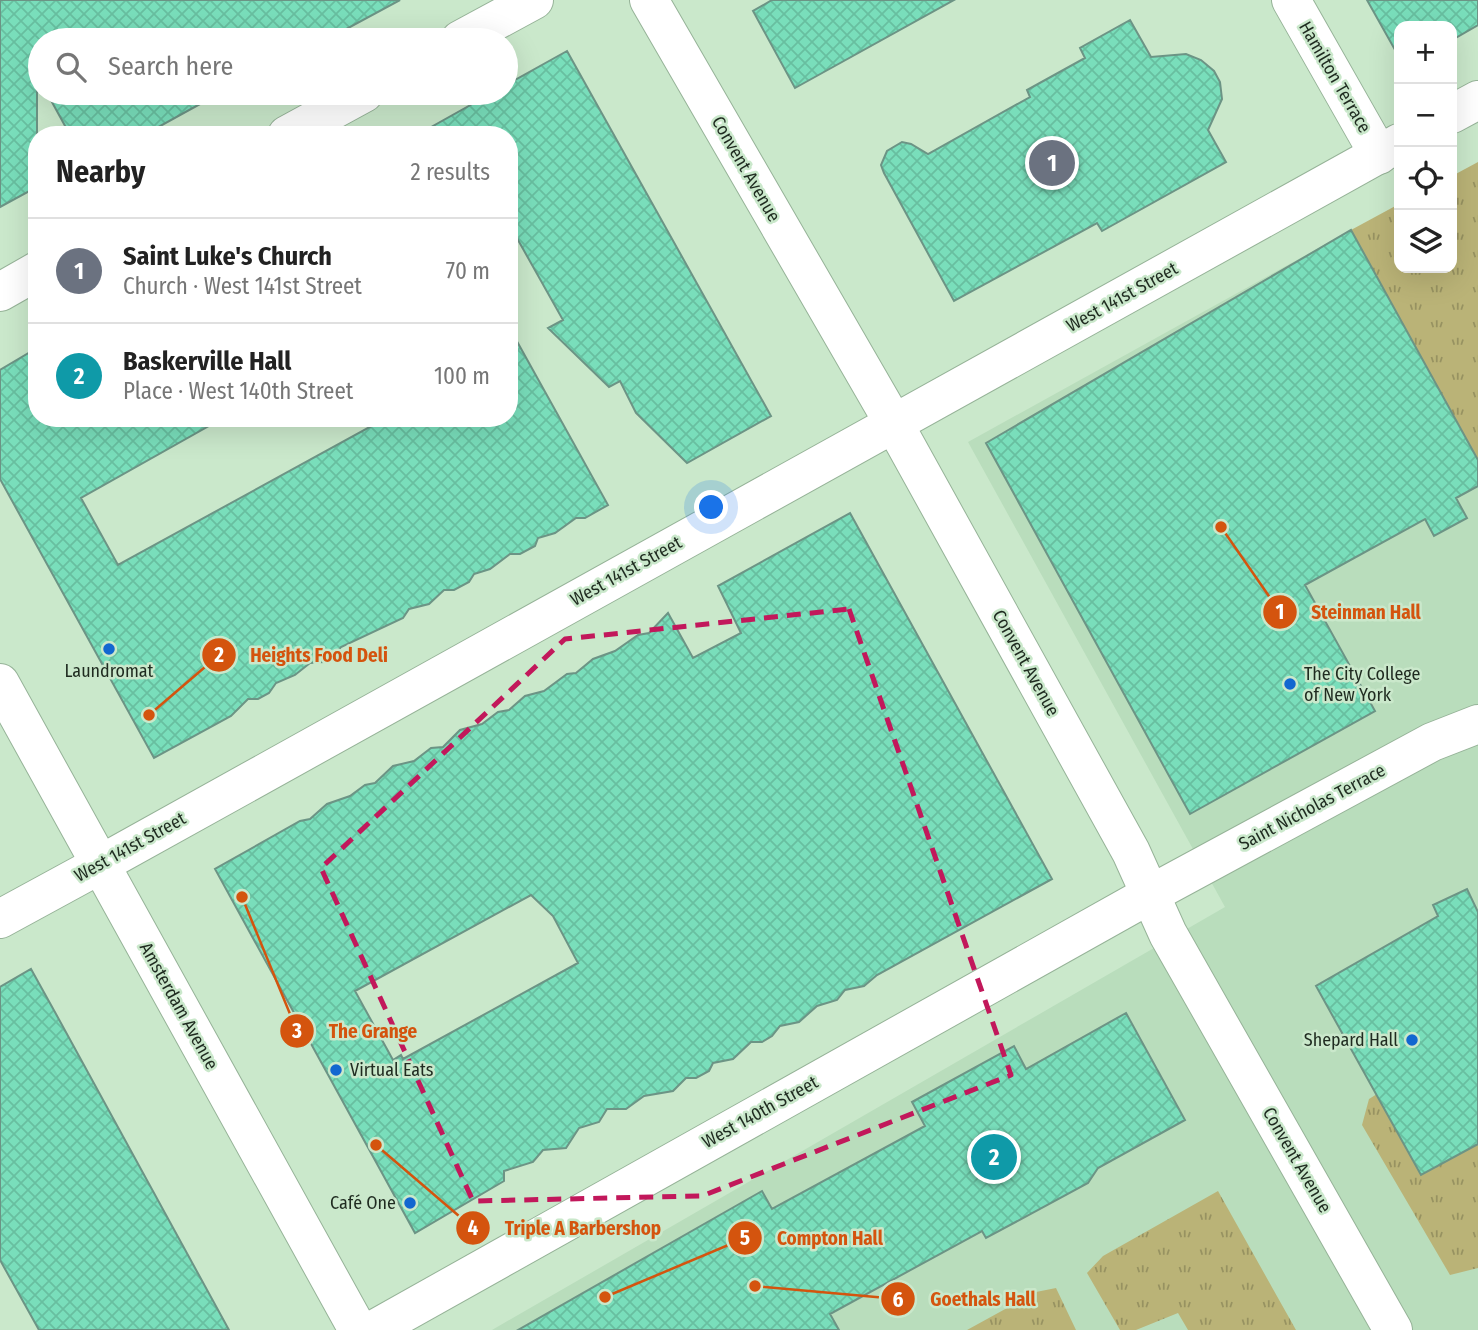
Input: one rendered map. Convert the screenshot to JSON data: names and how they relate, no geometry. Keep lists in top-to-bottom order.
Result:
{
  "streets": {
    "street": [
      "Hamilton Terrace",
      "Convent Avenue",
      "West 141st Street",
      "Saint Nicholas Terrace",
      "Amsterdam Avenue",
      "West 140th Street"
    ]
  },
  "crossings": [
    ["Hamilton Terrace", "West 141st Street"],
    ["Convent Avenue", "West 141st Street"],
    ["Convent Avenue", "Saint Nicholas Terrace"],
    ["Convent Avenue", "West 140th Street"],
    ["West 141st Street", "Amsterdam Avenue"],
    ["Saint Nicholas Terrace", "West 140th Street"]
  ],
  "places": [
    "Steinman Hall",
    "Laundromat",
    "The City College of New York",
    "Heights Food Deli",
    "The Grange",
    "Shepard Hall",
    "Virtual Eats",
    "Triple A Barbershop",
    "Café One",
    "Goethals Hall",
    "Compton Hall"
  ],
  "page": {
    "map_buttons": ["+", "−"],
    "search": "Search here",
    "heading": ["Nearby", "2 results"],
    "pins": ["1", "2"],
    "list": [
      {
        "mark": "1",
        "name": "Saint Luke's Church",
        "note": "Church · West 141st Street",
        "value": "70 m"
      },
      {
        "mark": "2",
        "name": "Baskerville Hall",
        "note": "Place · West 140th Street",
        "value": "100 m"
      }
    ]
  }
}
